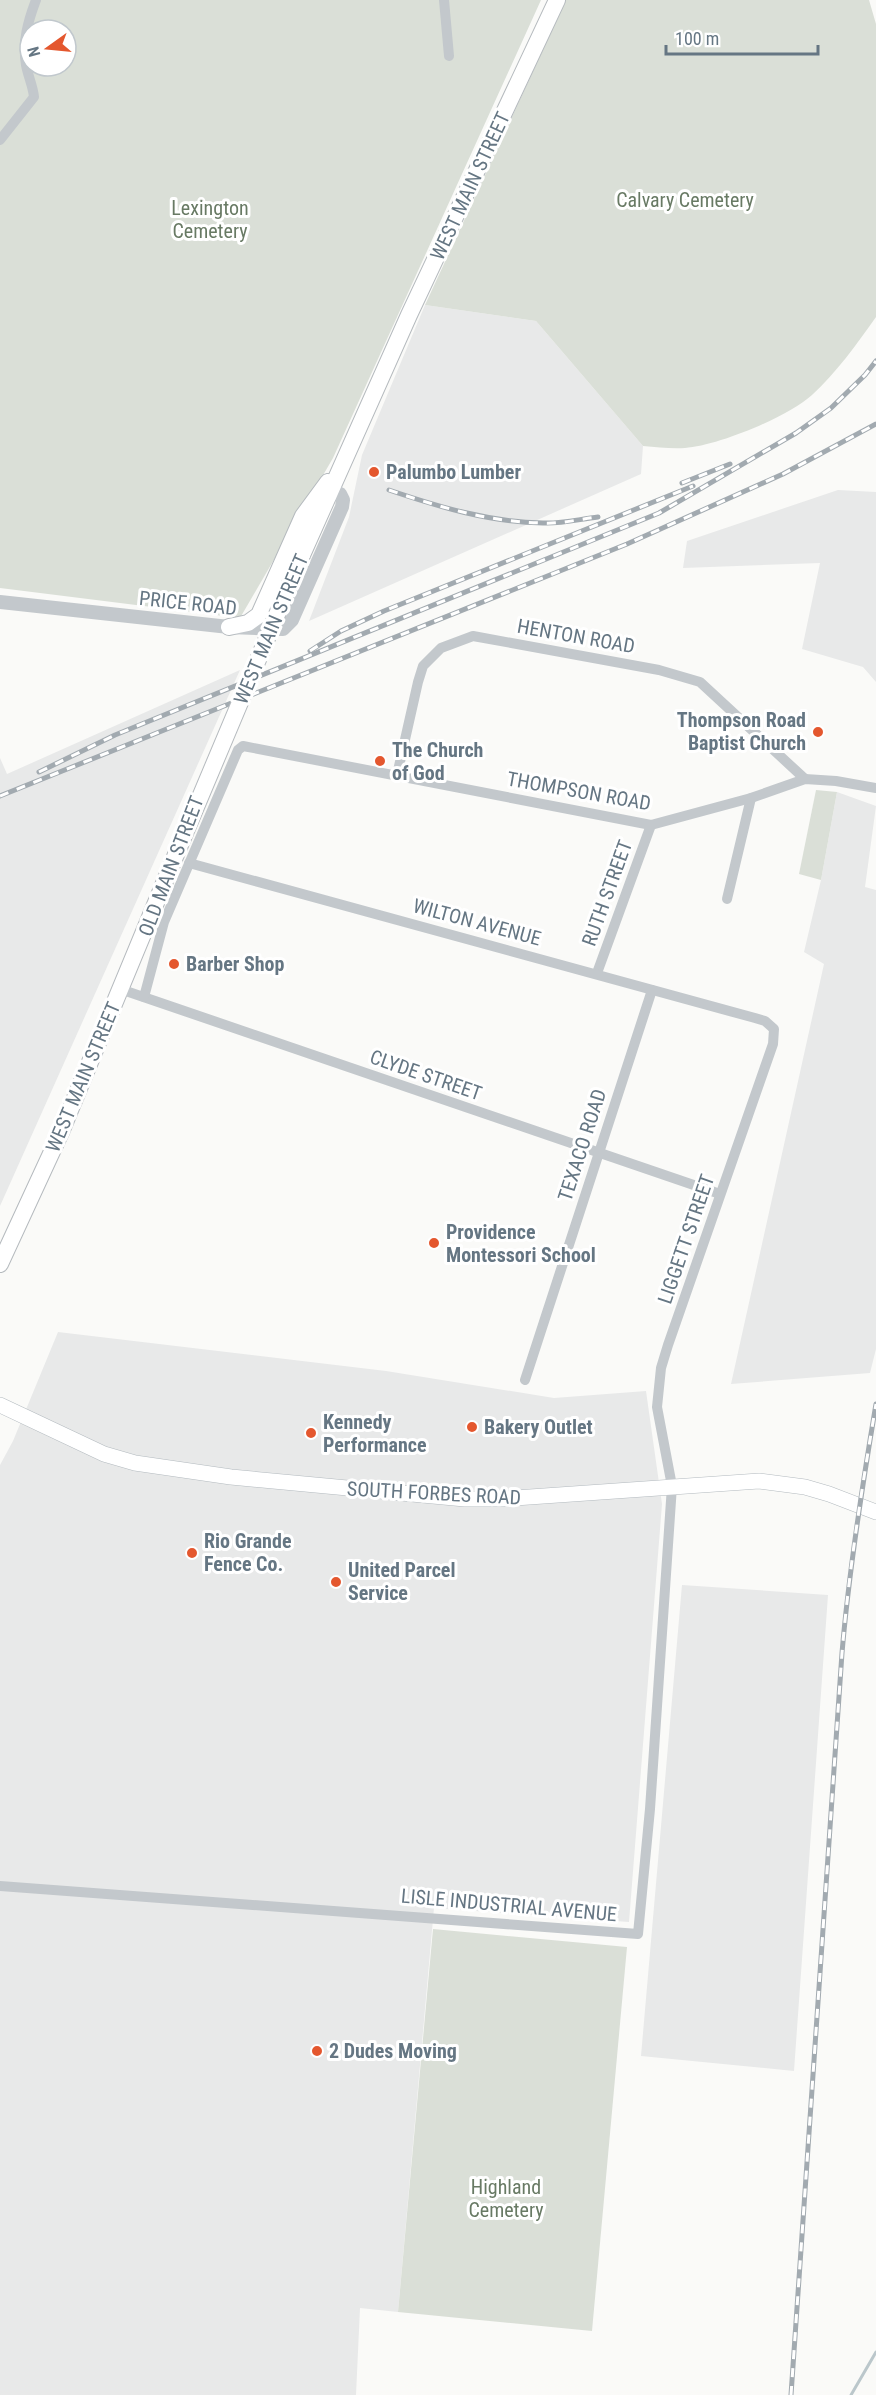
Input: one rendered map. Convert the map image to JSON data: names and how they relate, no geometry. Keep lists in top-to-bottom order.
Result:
{
  "streets": {
    "main road": ["WEST MAIN STREET", "SOUTH FORBES ROAD"],
    "street": [
      "PRICE ROAD",
      "HENTON ROAD",
      "THOMPSON ROAD",
      "OLD MAIN STREET",
      "RUTH STREET",
      "WILTON AVENUE",
      "CLYDE STREET",
      "TEXACO ROAD",
      "LIGGETT STREET",
      "LISLE INDUSTRIAL AVENUE"
    ]
  },
  "crossings": [
    ["WEST MAIN STREET", "PRICE ROAD"],
    ["WEST MAIN STREET", "OLD MAIN STREET"],
    ["WEST MAIN STREET", "WILTON AVENUE"],
    ["WEST MAIN STREET", "CLYDE STREET"],
    ["HENTON ROAD", "THOMPSON ROAD"],
    ["THOMPSON ROAD", "OLD MAIN STREET"],
    ["THOMPSON ROAD", "RUTH STREET"],
    ["OLD MAIN STREET", "WILTON AVENUE"],
    ["OLD MAIN STREET", "CLYDE STREET"],
    ["RUTH STREET", "WILTON AVENUE"],
    ["WILTON AVENUE", "TEXACO ROAD"],
    ["WILTON AVENUE", "LIGGETT STREET"],
    ["CLYDE STREET", "TEXACO ROAD"],
    ["CLYDE STREET", "LIGGETT STREET"],
    ["LIGGETT STREET", "SOUTH FORBES ROAD"],
    ["LIGGETT STREET", "LISLE INDUSTRIAL AVENUE"],
    ["SOUTH FORBES ROAD", "LISLE INDUSTRIAL AVENUE"]
  ],
  "parks": ["Calvary Cemetery", "Lexington Cemetery", "Highland Cemetery"],
  "places": [
    "Palumbo Lumber",
    "Thompson Road Baptist Church",
    "The Church of God",
    "Barber Shop",
    "Providence Montessori School",
    "Bakery Outlet",
    "Kennedy Performance",
    "Rio Grande Fence Co.",
    "United Parcel Service",
    "2 Dudes Moving"
  ],
  "scale_bar": "100 m",
  "north": "left"
}
